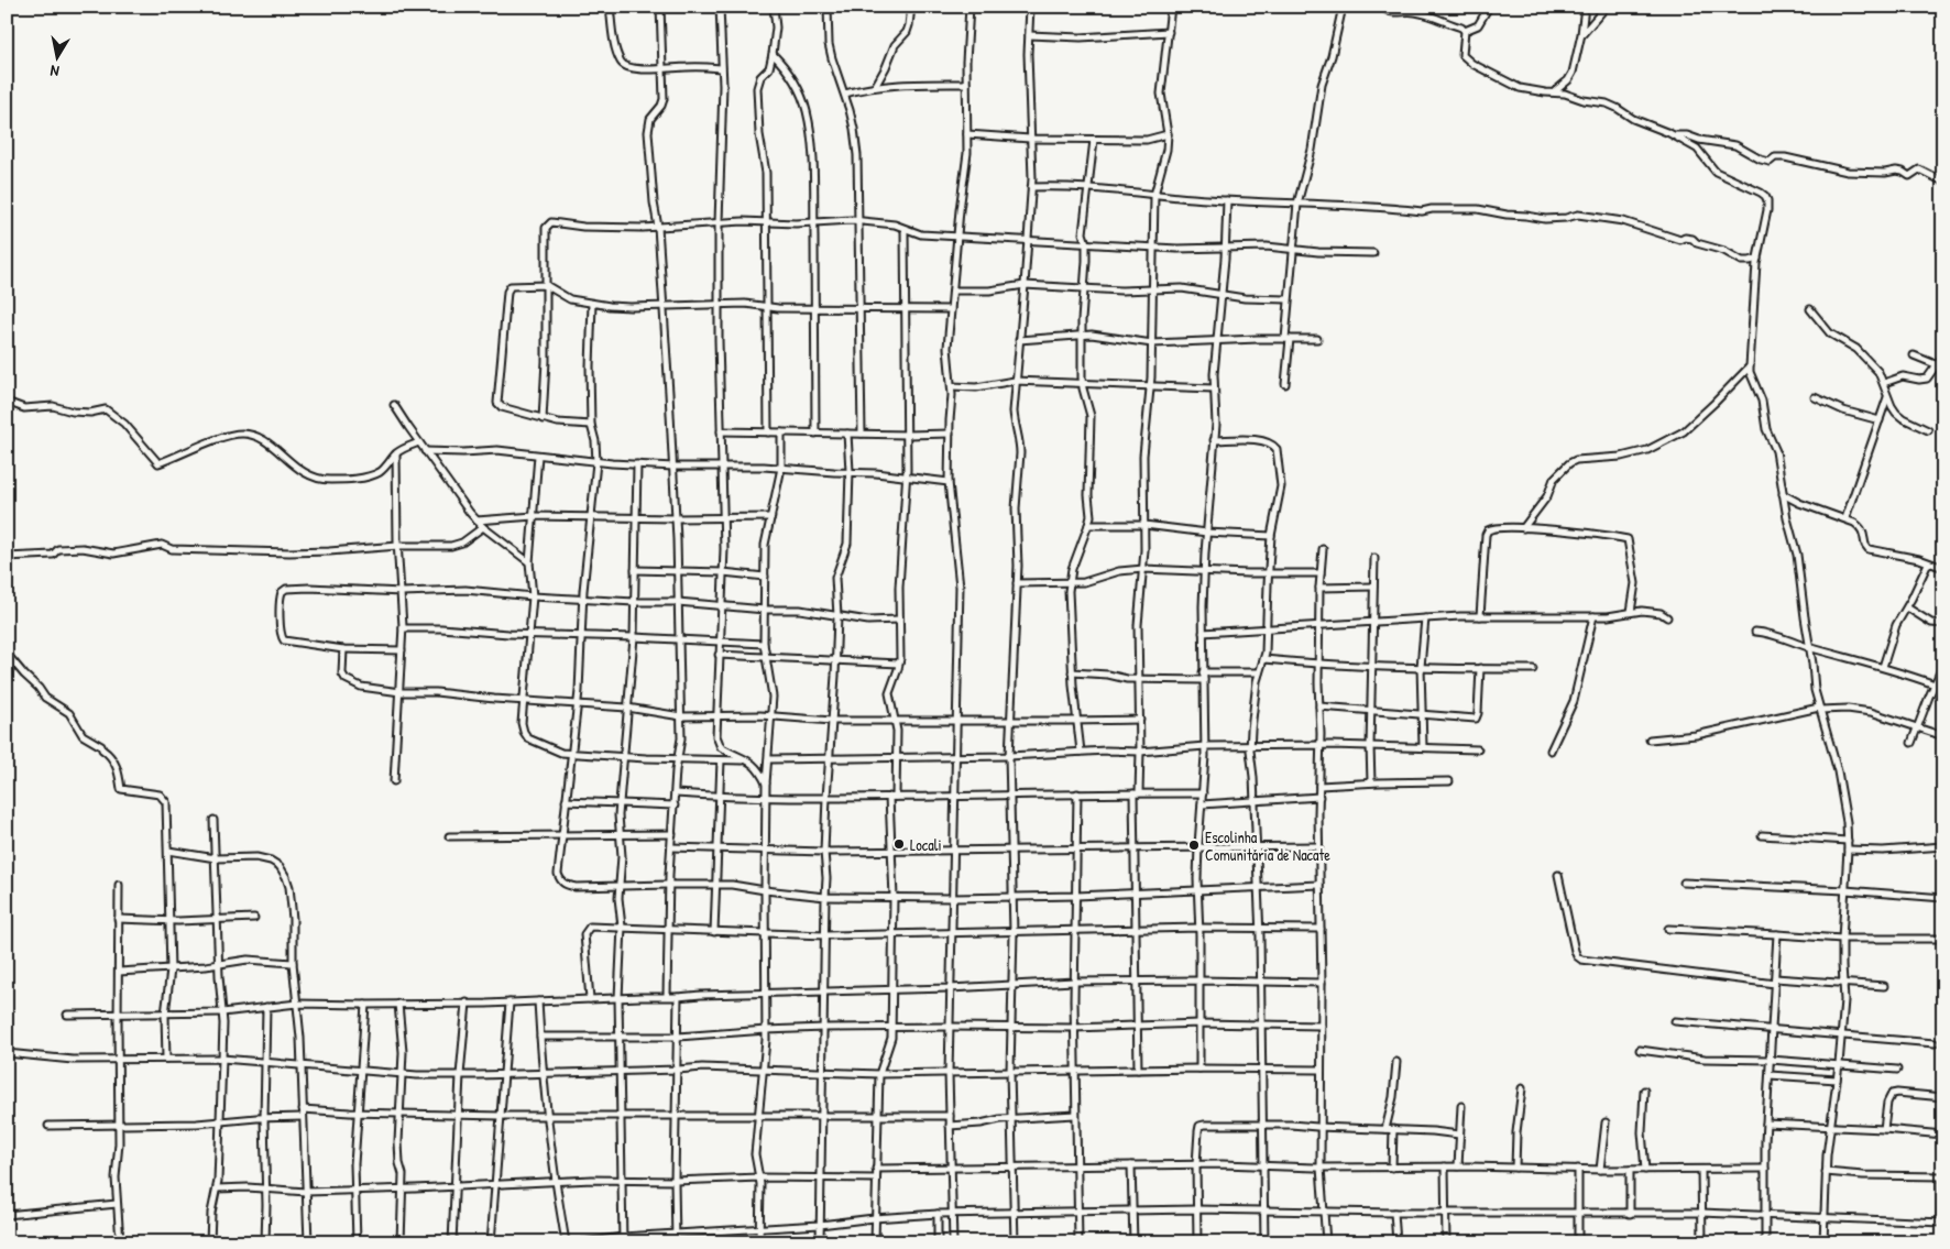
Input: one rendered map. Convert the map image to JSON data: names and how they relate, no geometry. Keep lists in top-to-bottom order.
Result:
{
  "places": ["Locali", "Escolinha Comunitária de Nacate"],
  "north": "bottom"
}
